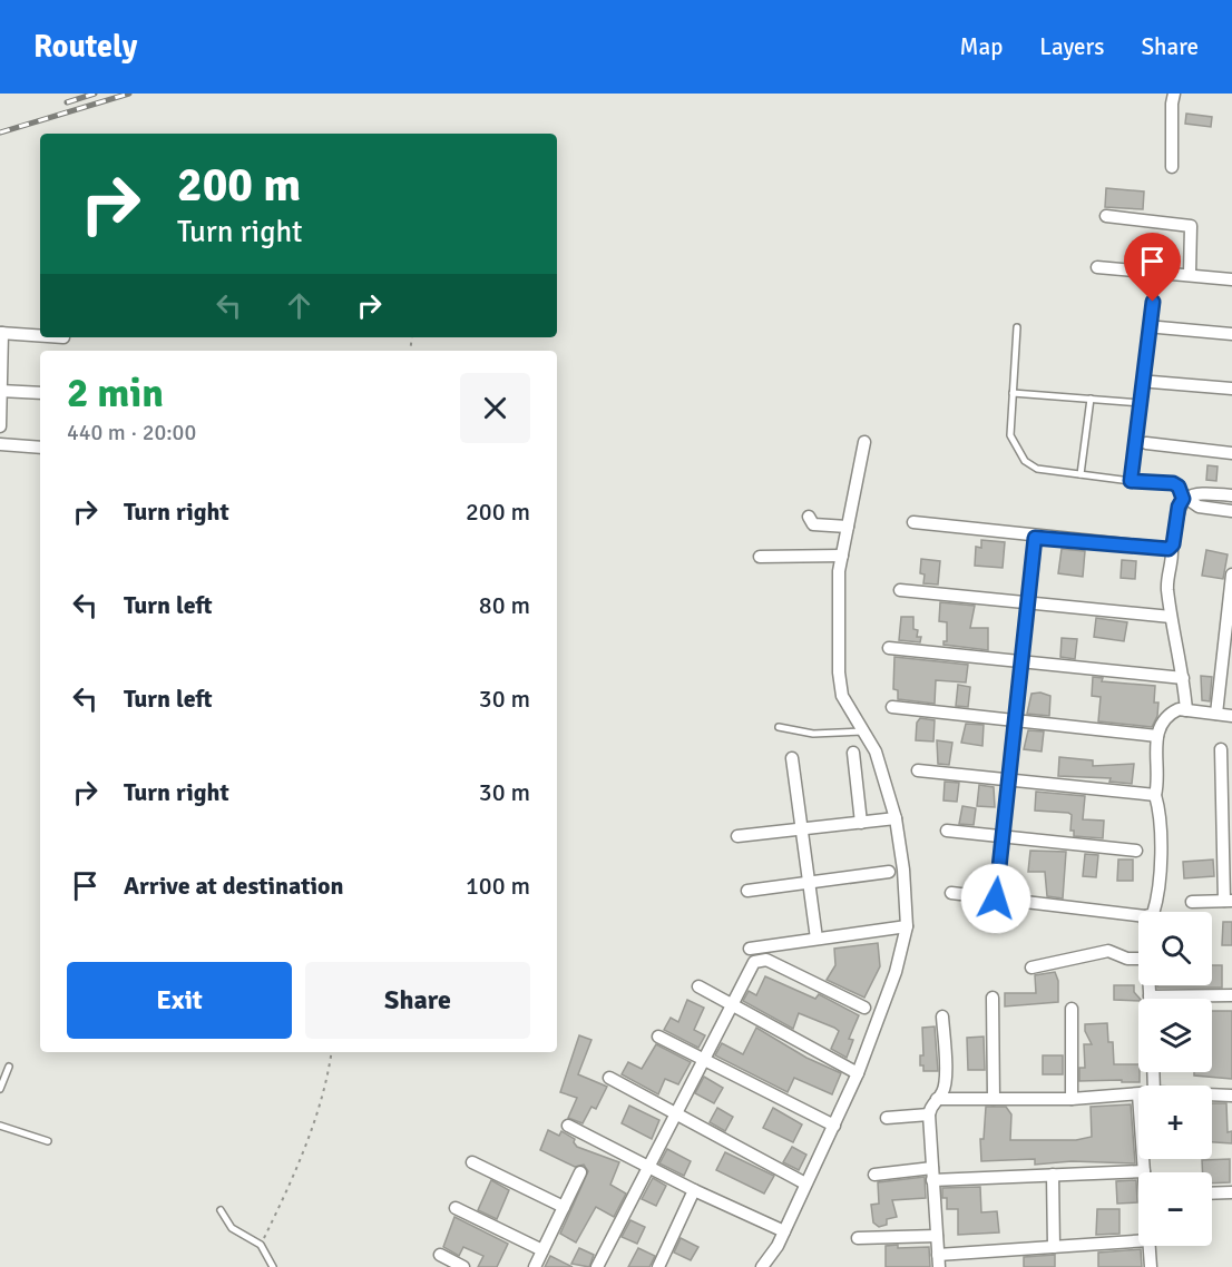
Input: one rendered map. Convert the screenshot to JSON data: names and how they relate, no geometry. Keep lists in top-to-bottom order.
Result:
{
  "page": {
    "header": "Routely",
    "nav": ["Map", "Layers", "Share"],
    "turn": ["200 m", "Turn right"],
    "heading": ["2 min", "440 m · 20:00"],
    "list": [
      {
        "name": "Turn right",
        "value": "200 m"
      },
      {
        "name": "Turn left",
        "value": "80 m"
      },
      {
        "name": "Turn left",
        "value": "30 m"
      },
      {
        "name": "Turn right",
        "value": "30 m"
      },
      {
        "name": "Arrive at destination",
        "value": "100 m"
      }
    ],
    "map_buttons": ["+", "−"],
    "buttons": ["Exit", "Share"]
  }
}
